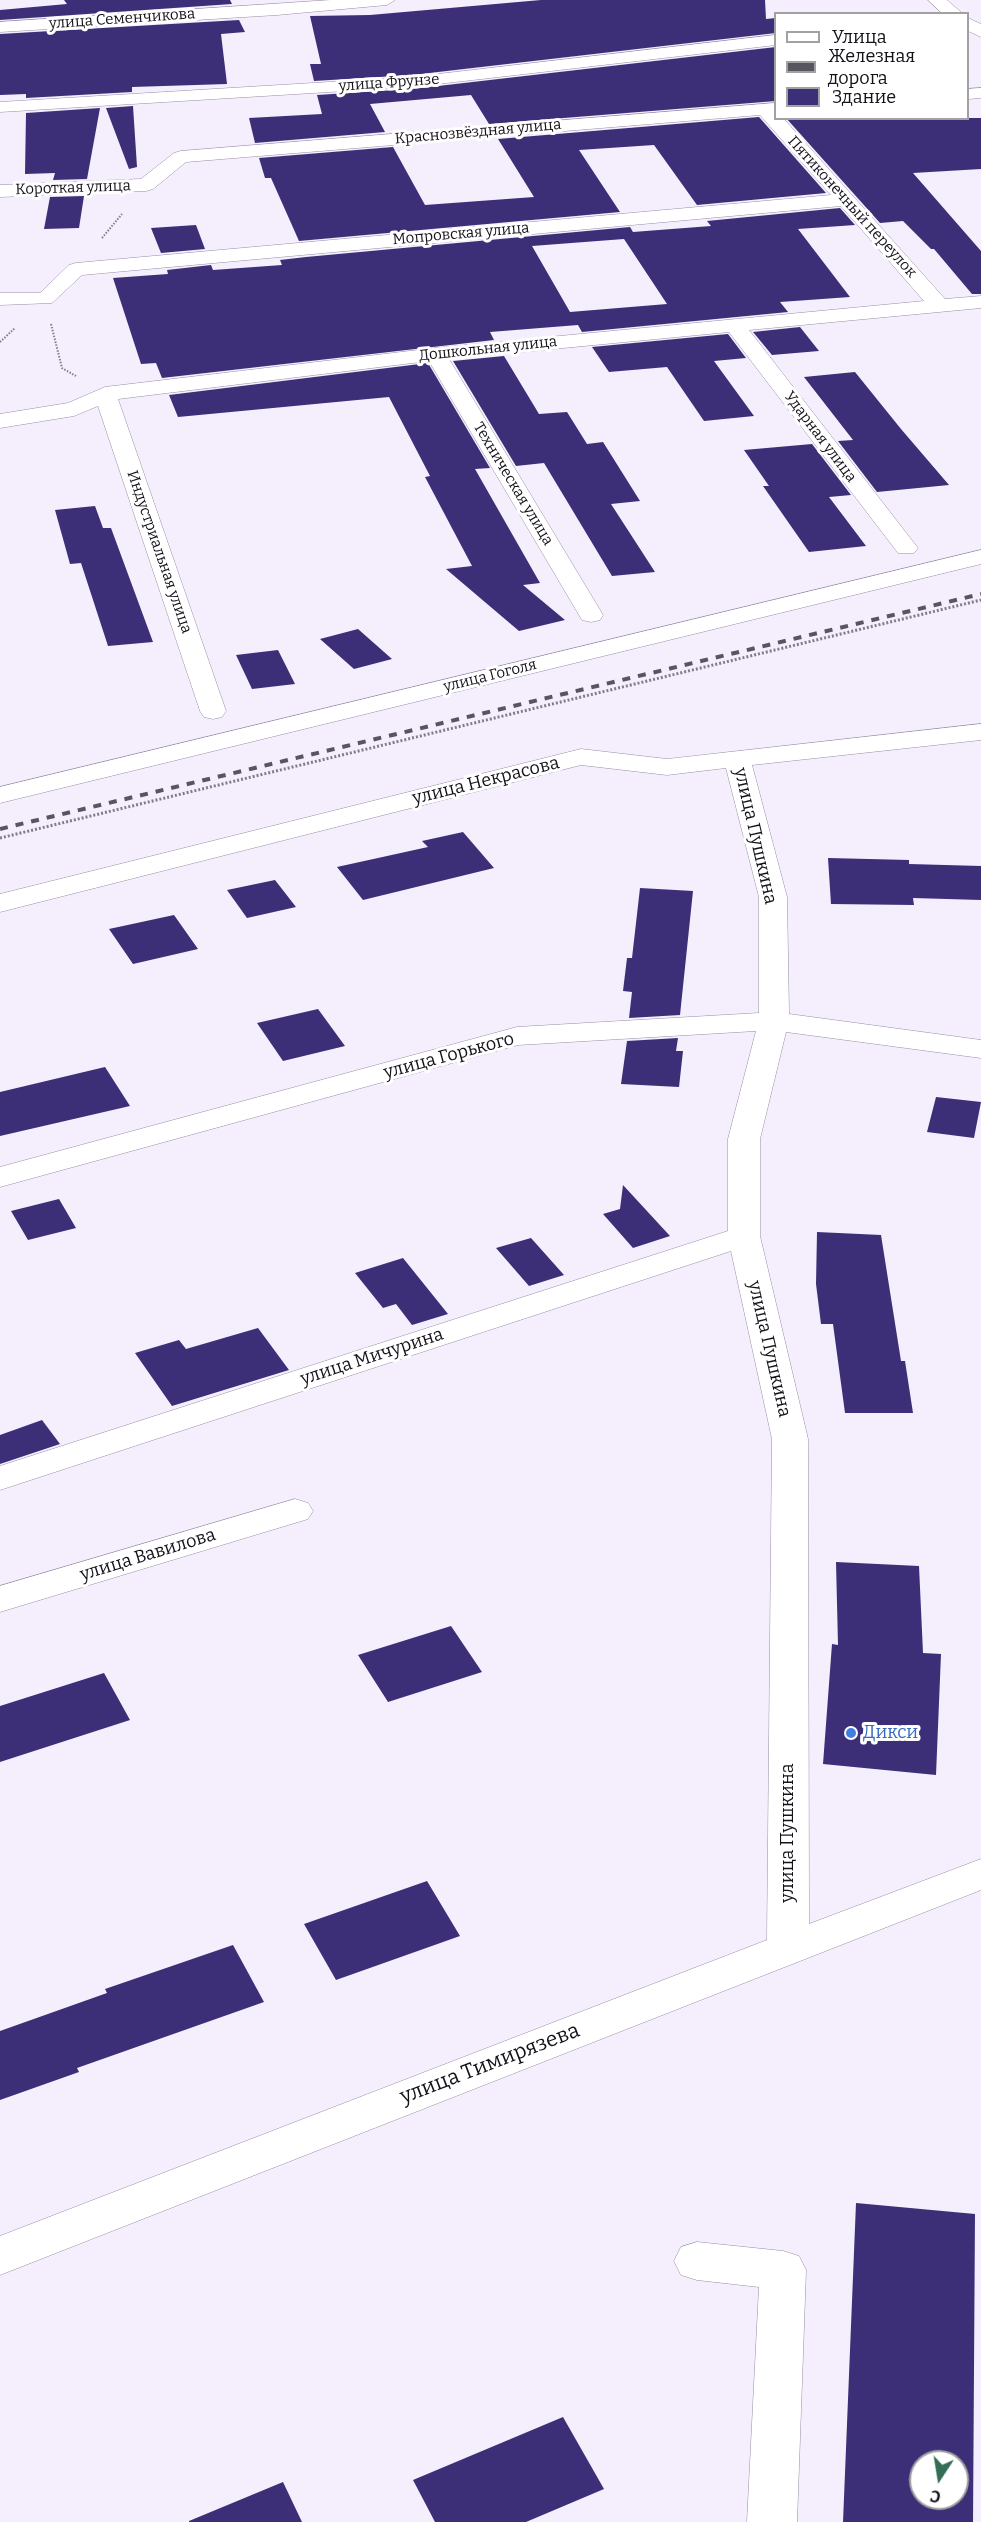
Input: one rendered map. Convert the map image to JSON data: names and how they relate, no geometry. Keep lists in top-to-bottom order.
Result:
{
  "streets": {
    "street": [
      "улица Семенчикова",
      "улица Фрунзе",
      "Краснозвёздная улица",
      "Короткая улица",
      "Пятиконечный переулок",
      "Мопровская улица",
      "Дошкольная улица",
      "Ударная улица",
      "Техническая улица",
      "Индустриальная улица",
      "улица Гоголя",
      "улица Некрасова",
      "улица Пушкина",
      "улица Горького",
      "улица Мичурина",
      "улица Вавилова",
      "улица Тимирязева"
    ]
  },
  "crossings": [
    ["Краснозвёздная улица", "Короткая улица"],
    ["Пятиконечный переулок", "Мопровская улица"],
    ["Пятиконечный переулок", "Дошкольная улица"],
    ["Дошкольная улица", "Ударная улица"],
    ["Дошкольная улица", "Техническая улица"],
    ["Дошкольная улица", "Индустриальная улица"],
    ["улица Некрасова", "улица Пушкина"],
    ["улица Пушкина", "улица Горького"],
    ["улица Пушкина", "улица Мичурина"],
    ["улица Пушкина", "улица Тимирязева"]
  ],
  "places": ["Дикси"],
  "legend": ["Улица", "Железная дорога", "Здание"],
  "north": "bottom"
}
